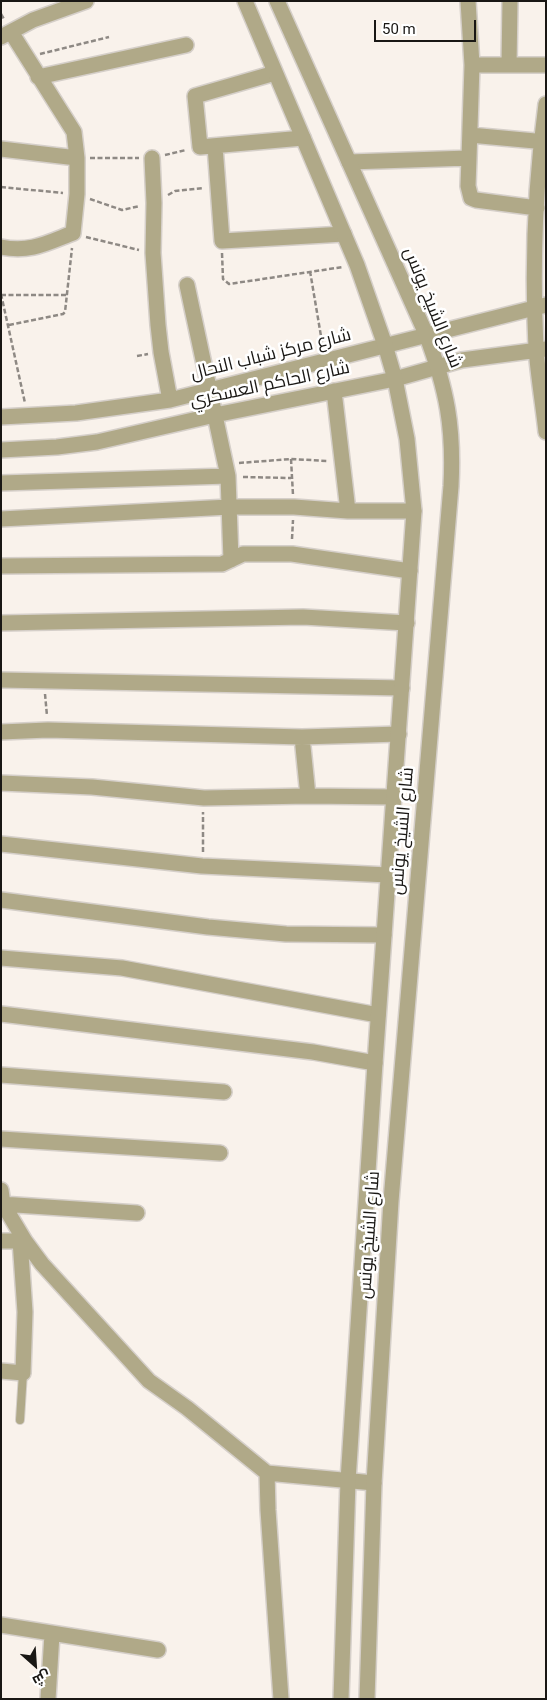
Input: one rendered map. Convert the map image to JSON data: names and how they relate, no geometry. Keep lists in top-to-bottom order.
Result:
{
  "streets": {
    "street": ["شارع الشيخ يونس", "شارع مركز شباب النحال", "شارع الحاكم العسكري"]
  },
  "crossings": [
    ["شارع الشيخ يونس", "شارع مركز شباب النحال"],
    ["شارع الشيخ يونس", "شارع الحاكم العسكري"]
  ],
  "scale_bar": "50 m",
  "north": "bottom right"
}
